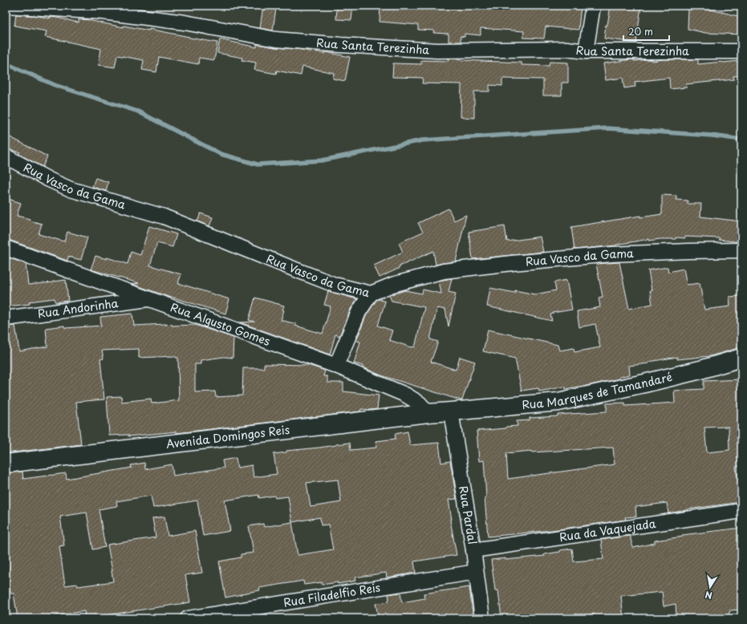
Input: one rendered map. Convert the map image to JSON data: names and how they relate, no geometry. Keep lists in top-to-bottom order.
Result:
{
  "streets": {
    "street": [
      "Rua Santa Terezinha",
      "Rua Vasco da Gama",
      "Rua Andorinha",
      "Rua Algusto Gomes",
      "Rua Marques de Tamandaré",
      "Avenida Domingos Reis",
      "Rua Pardal",
      "Rua da Vaquejada",
      "Rua Filadelfio Reis"
    ]
  },
  "crossings": [
    ["Rua Andorinha", "Rua Algusto Gomes"],
    ["Rua Algusto Gomes", "Avenida Domingos Reis"],
    ["Rua Marques de Tamandaré", "Avenida Domingos Reis"],
    ["Rua Marques de Tamandaré", "Rua Pardal"],
    ["Avenida Domingos Reis", "Rua Pardal"],
    ["Rua Pardal", "Rua da Vaquejada"],
    ["Rua Pardal", "Rua Filadelfio Reis"]
  ],
  "scale_bar": "20 m",
  "north": "bottom"
}
